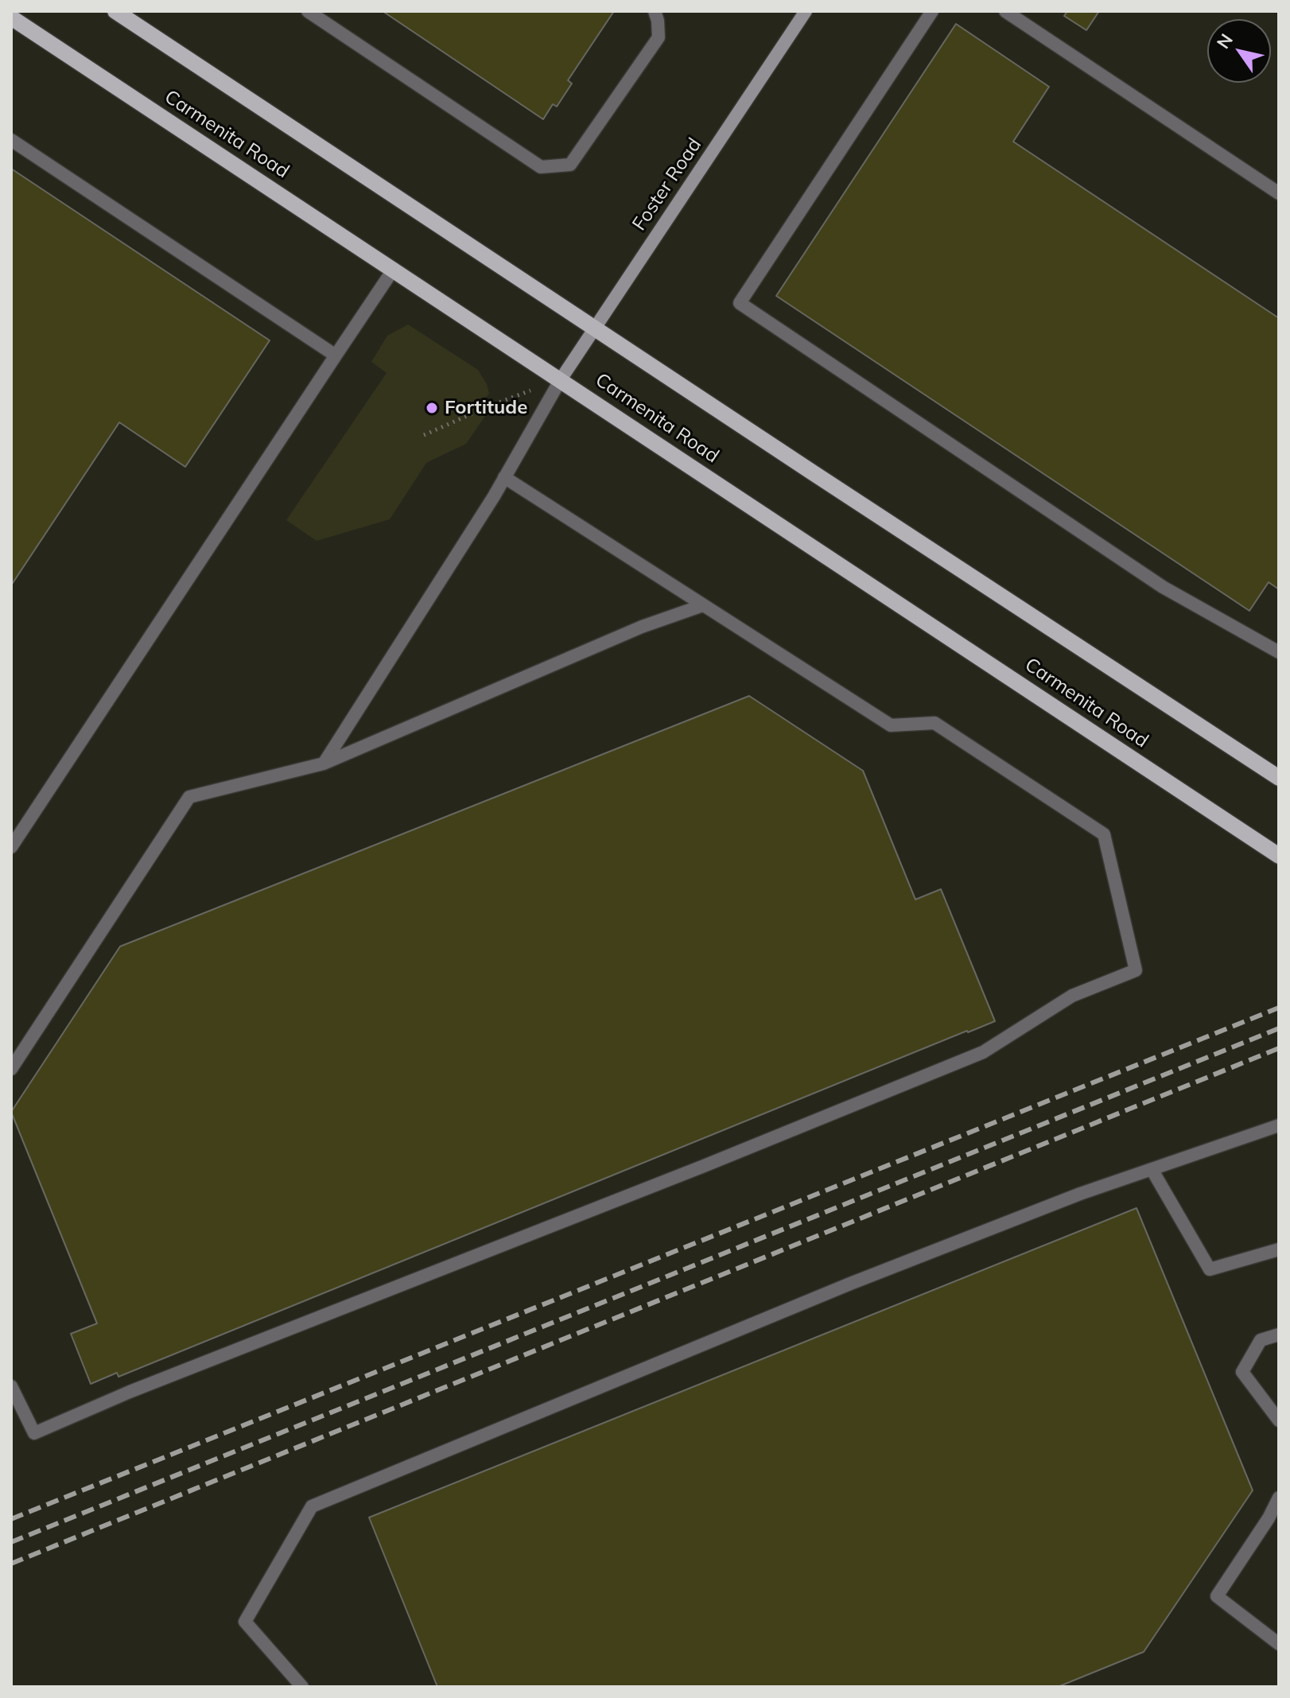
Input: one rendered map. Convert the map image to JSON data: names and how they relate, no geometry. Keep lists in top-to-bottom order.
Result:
{
  "streets": {
    "main road": ["Carmenita Road"],
    "street": ["Foster Road"]
  },
  "crossings": [
    ["Carmenita Road", "Foster Road"]
  ],
  "places": ["Fortitude"],
  "north": "top left"
}
